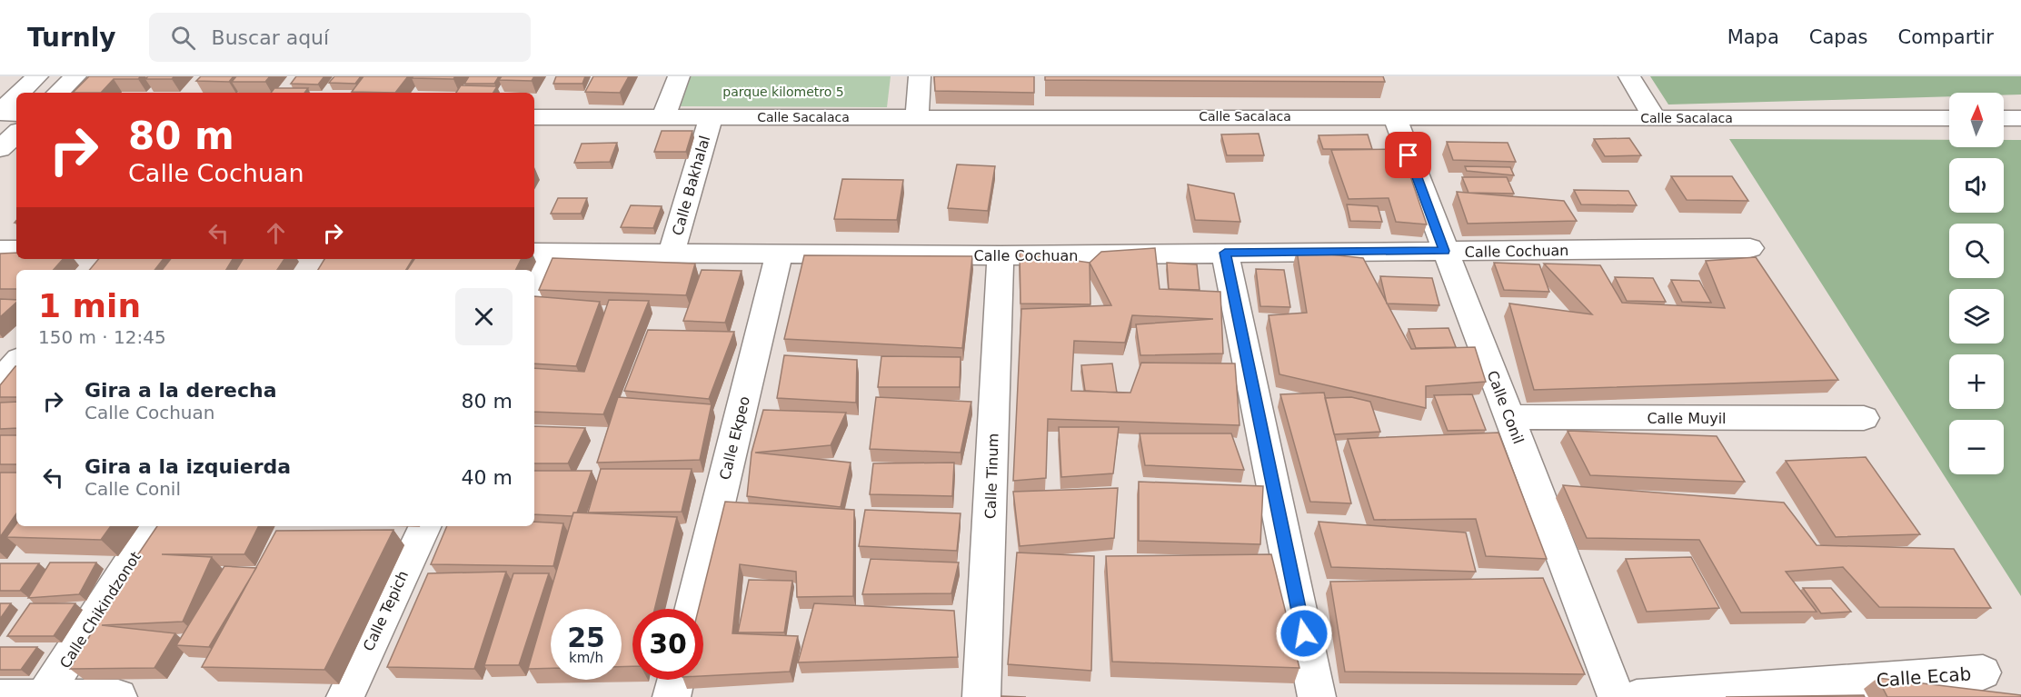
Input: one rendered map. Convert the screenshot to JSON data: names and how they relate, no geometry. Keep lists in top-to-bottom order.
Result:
{
  "streets": {
    "street": [
      "Calle Sacalaca",
      "Calle Bakhalal",
      "Calle Cochuan",
      "Calle Conil",
      "Calle Muyil",
      "Calle Ekpeo",
      "Calle Tinum",
      "Calle Chikindzonot",
      "Calle Tepich",
      "Calle Ecab"
    ]
  },
  "crossings": [
    ["Calle Sacalaca", "Calle Bakhalal"],
    ["Calle Sacalaca", "Calle Conil"],
    ["Calle Bakhalal", "Calle Cochuan"],
    ["Calle Cochuan", "Calle Conil"],
    ["Calle Cochuan", "Calle Ekpeo"],
    ["Calle Cochuan", "Calle Tinum"],
    ["Calle Conil", "Calle Muyil"]
  ],
  "parks": ["parque kilometro 5"],
  "north": "top",
  "page": {
    "header": "Turnly",
    "search": "Buscar aquí",
    "nav": ["Mapa", "Capas", "Compartir"],
    "map_buttons": ["+", "−"],
    "turn": ["80 m", "Calle Cochuan"],
    "heading": ["1 min", "150 m · 12:45"],
    "list": [
      {
        "name": "Gira a la derecha",
        "note": "Calle Cochuan",
        "value": "80 m"
      },
      {
        "name": "Gira a la izquierda",
        "note": "Calle Conil",
        "value": "40 m"
      }
    ],
    "speed": "25 km/h",
    "limit": "30"
  }
}
